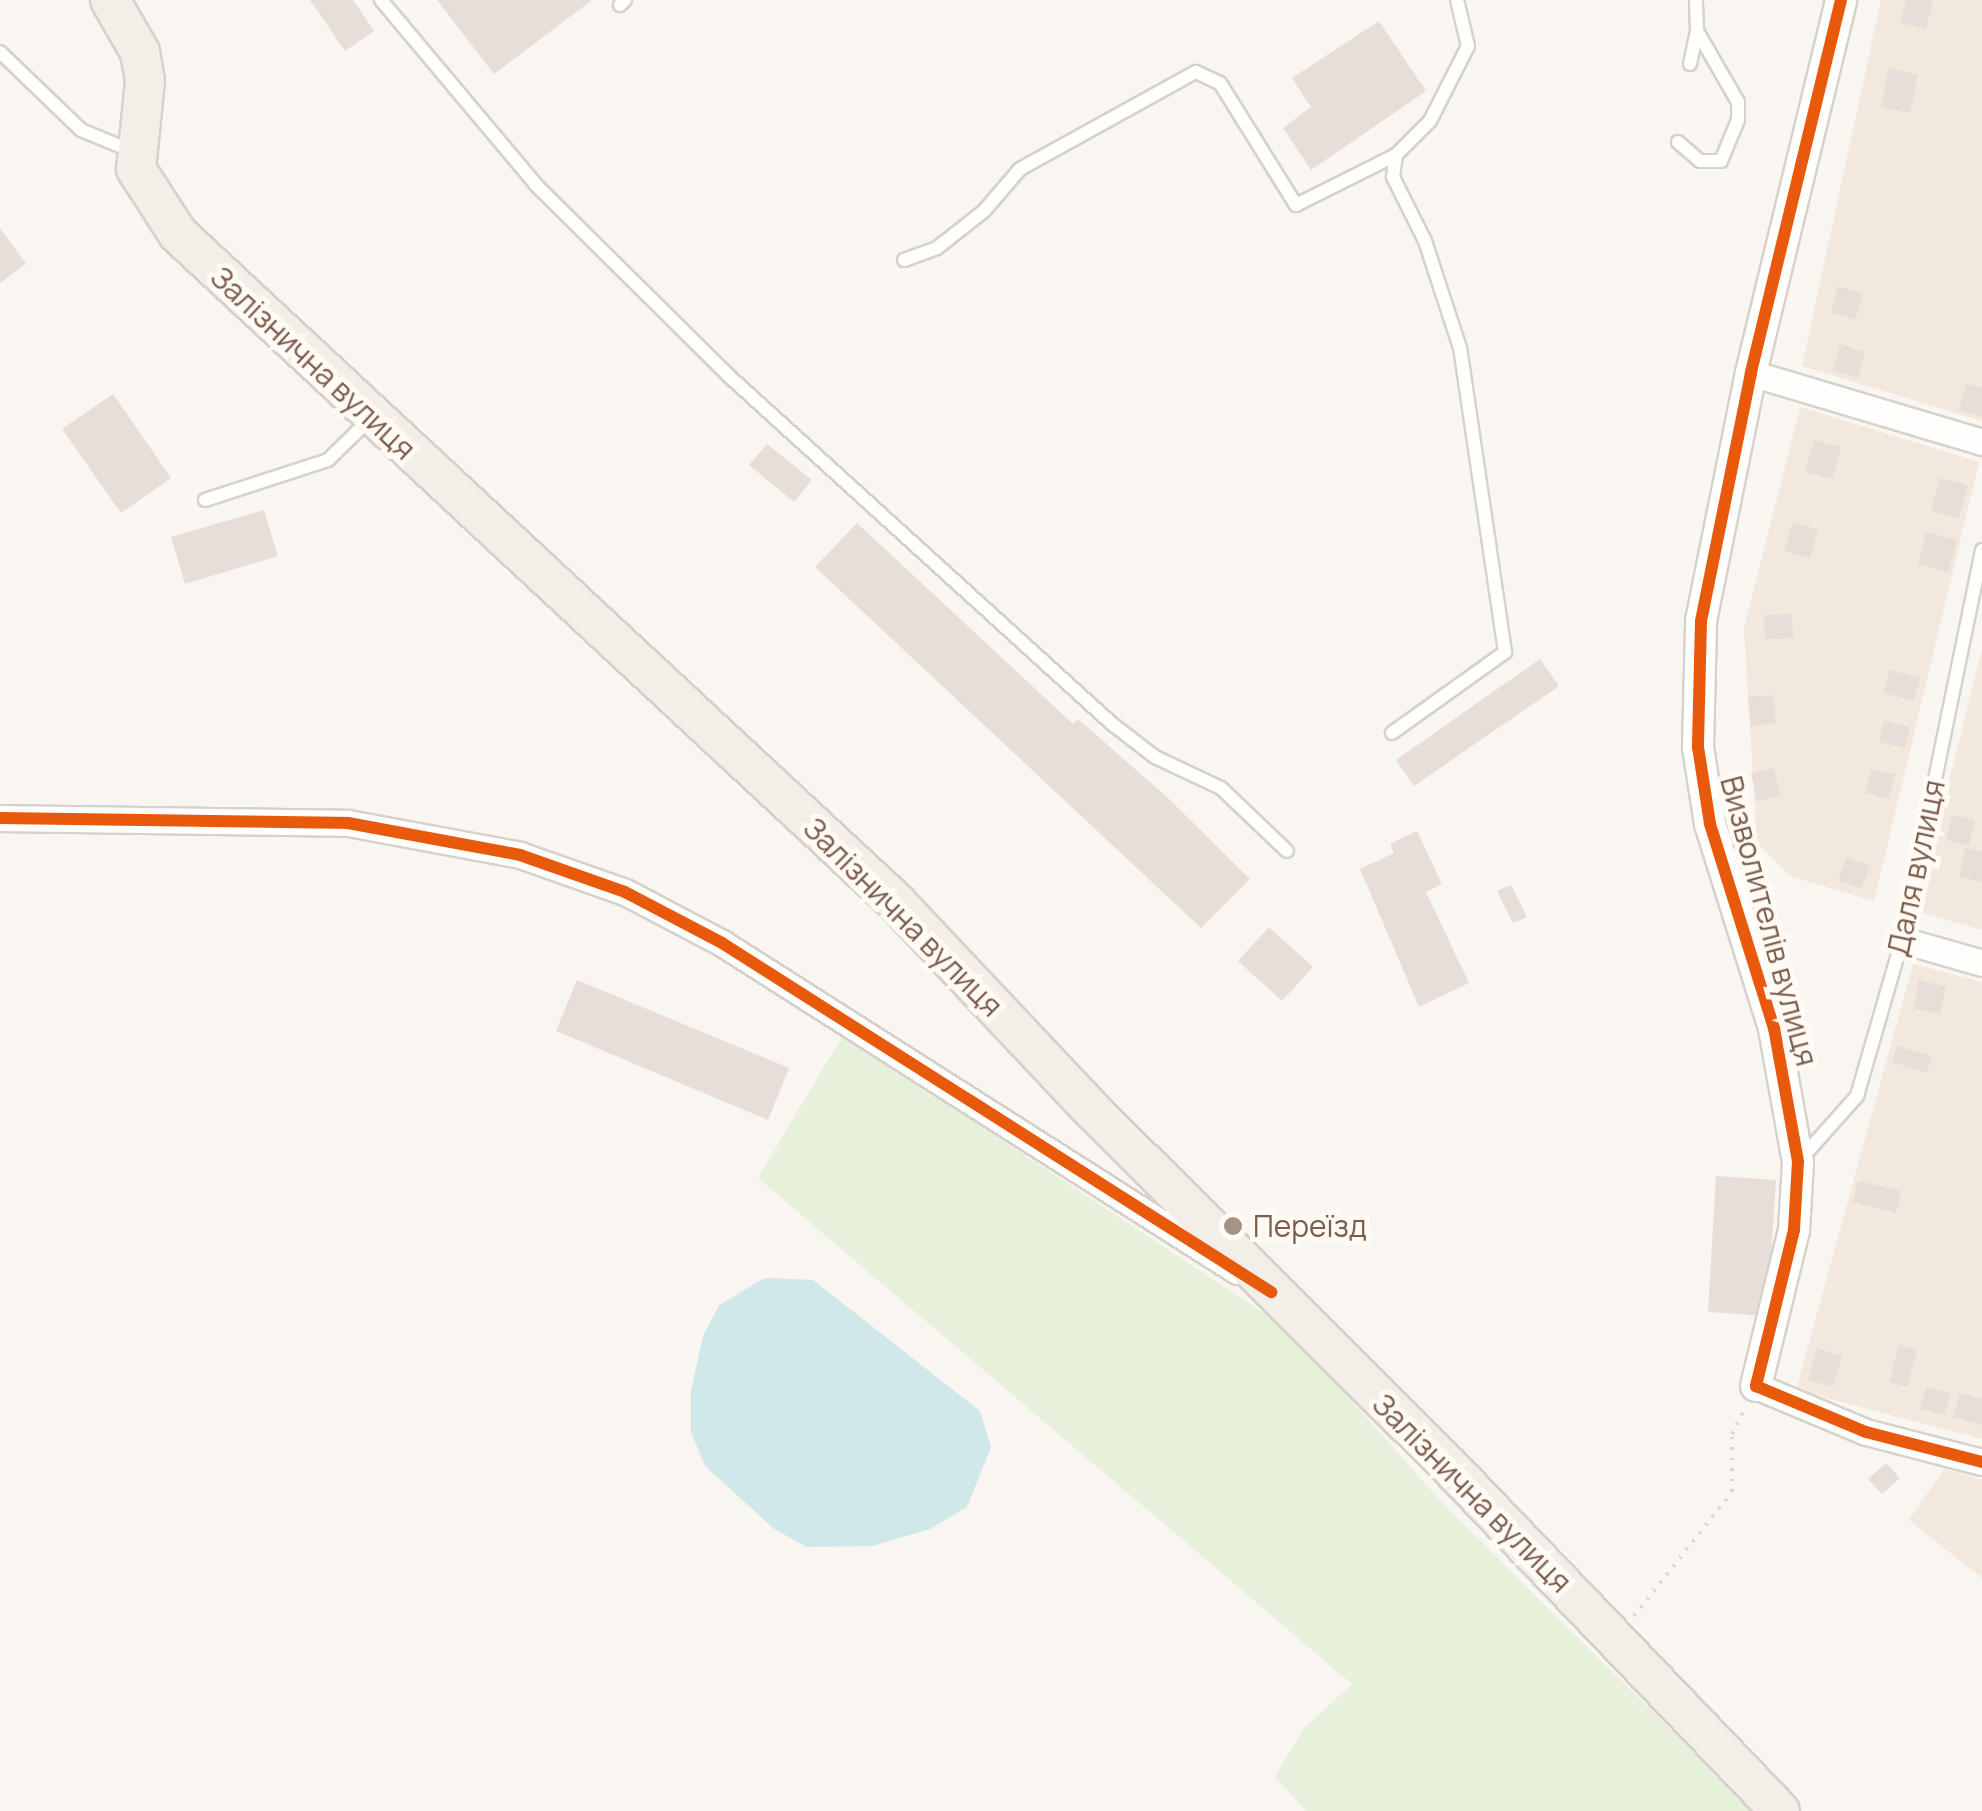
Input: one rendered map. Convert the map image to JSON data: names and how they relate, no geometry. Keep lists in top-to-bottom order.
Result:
{
  "streets": {
    "main road": ["Залізнична вулиця"],
    "street": ["Визволителів вулиця"],
    "lane": ["Даля вулиця"]
  },
  "crossings": [
    ["Даля вулиця", "Визволителів вулиця"]
  ],
  "places": ["Переїзд"]
}
